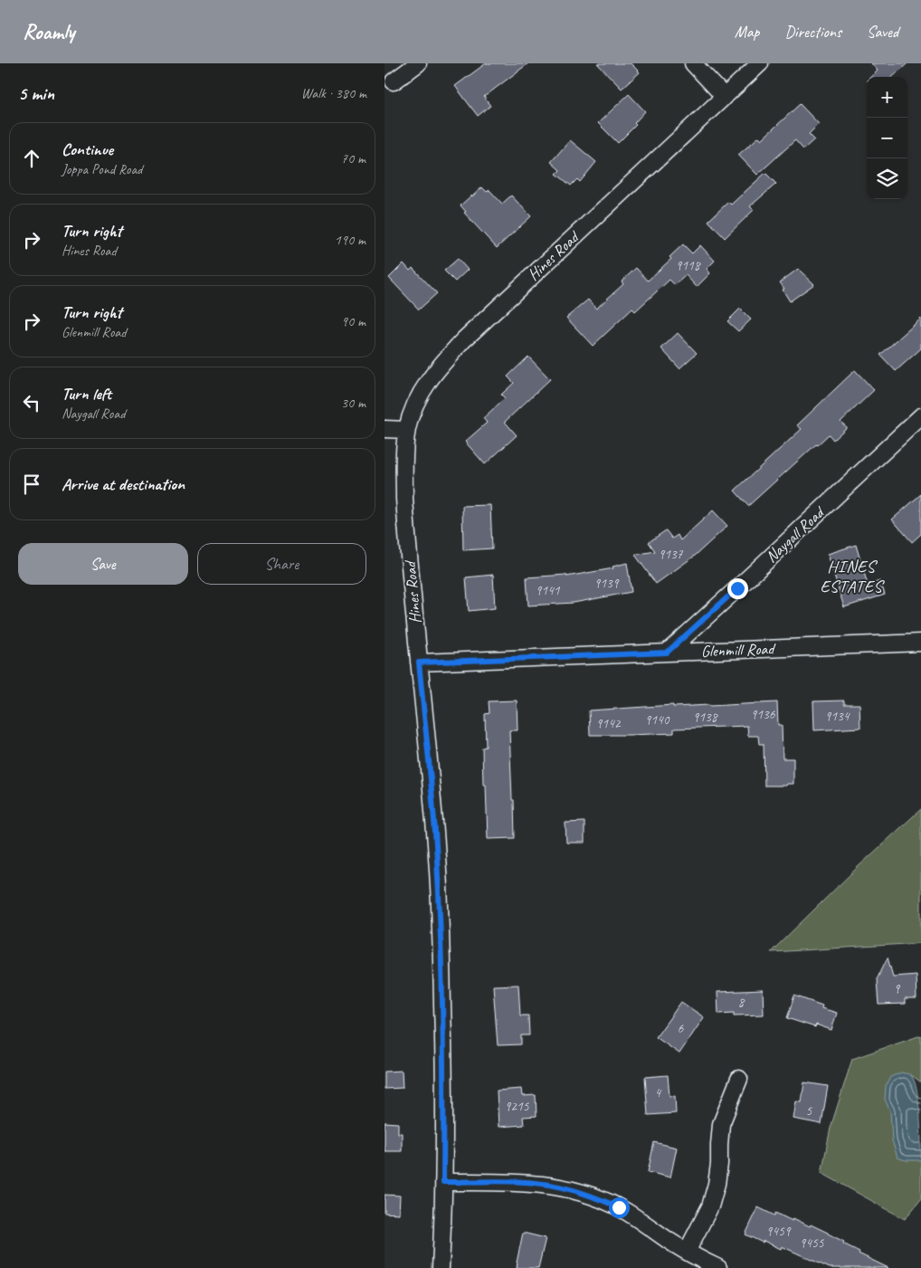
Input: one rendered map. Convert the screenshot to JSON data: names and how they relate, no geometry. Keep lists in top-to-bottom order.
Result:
{
  "streets": {
    "street": ["Hines Road", "Naygall Road", "Glenmill Road"]
  },
  "crossings": [
    ["Hines Road", "Glenmill Road"],
    ["Naygall Road", "Glenmill Road"]
  ],
  "districts": ["HINES ESTATES"],
  "house_numbers": [
    "9118",
    "9137",
    "9139",
    "9141",
    "9136",
    "9134",
    "9138",
    "9140",
    "9142",
    "9",
    "8",
    "6",
    "4",
    "9215",
    "5",
    "9459",
    "9455"
  ],
  "page": {
    "header": "Roamly",
    "nav": ["Map", "Directions", "Saved"],
    "heading": ["5 min", "Walk · 380 m"],
    "map_buttons": ["+", "−"],
    "list": [
      ["Continue", "Joppa Pond Road", "70 m"],
      ["Turn right", "Hines Road", "190 m"],
      ["Turn right", "Glenmill Road", "90 m"],
      ["Turn left", "Naygall Road", "30 m"],
      "Arrive at destination"
    ],
    "buttons": ["Save", "Share"]
  }
}
